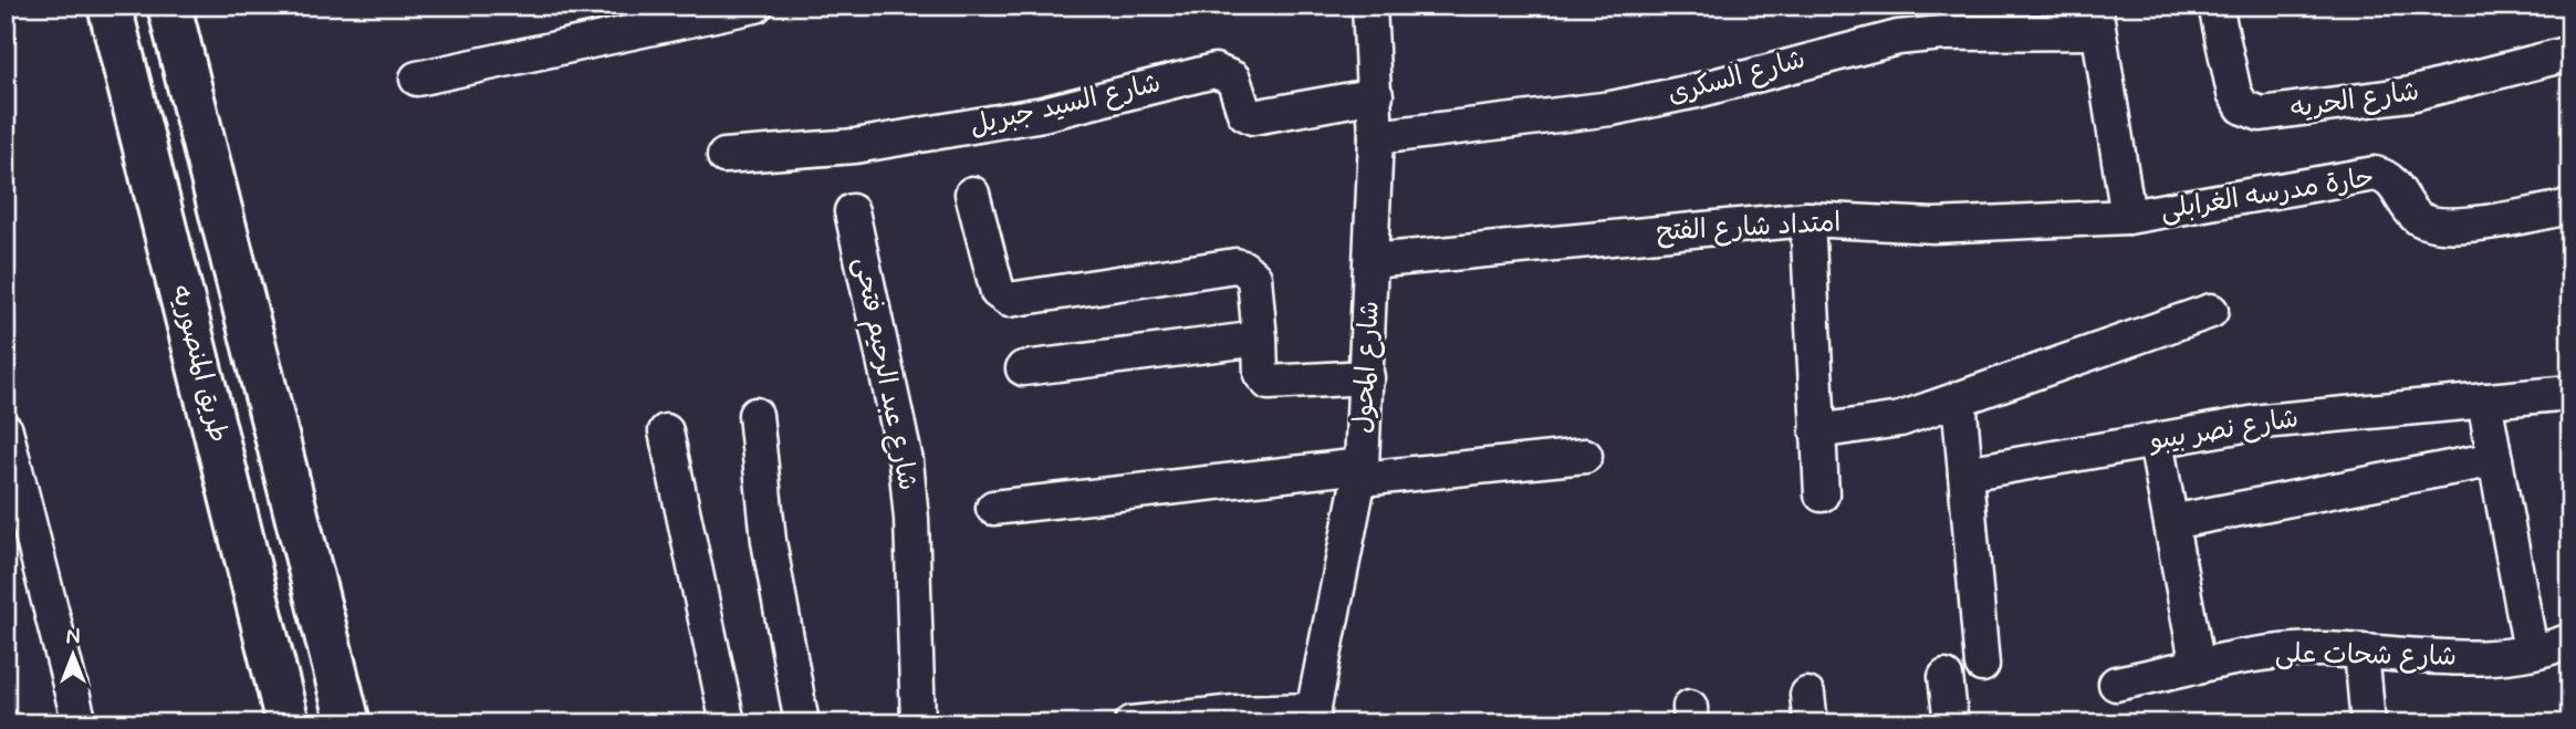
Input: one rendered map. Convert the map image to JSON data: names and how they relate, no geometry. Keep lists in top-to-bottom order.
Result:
{
  "streets": {
    "main road": ["طريق المنصوريه"],
    "street": [
      "شارع السكرى",
      "شارع الحريه",
      "شارع السيد جبريل",
      "حارة مدرسه الغرابلى",
      "امتداد شارع الفتح",
      "شارع المحول",
      "شارع عبد الرحيم فتحى",
      "شارع نصر بيبو",
      "شارع شحات على"
    ]
  },
  "crossings": [
    ["شارع السكرى", "شارع المحول"],
    ["شارع السيد جبريل", "شارع المحول"],
    ["حارة مدرسه الغرابلى", "امتداد شارع الفتح"],
    ["امتداد شارع الفتح", "شارع المحول"]
  ],
  "north": "top"
}
